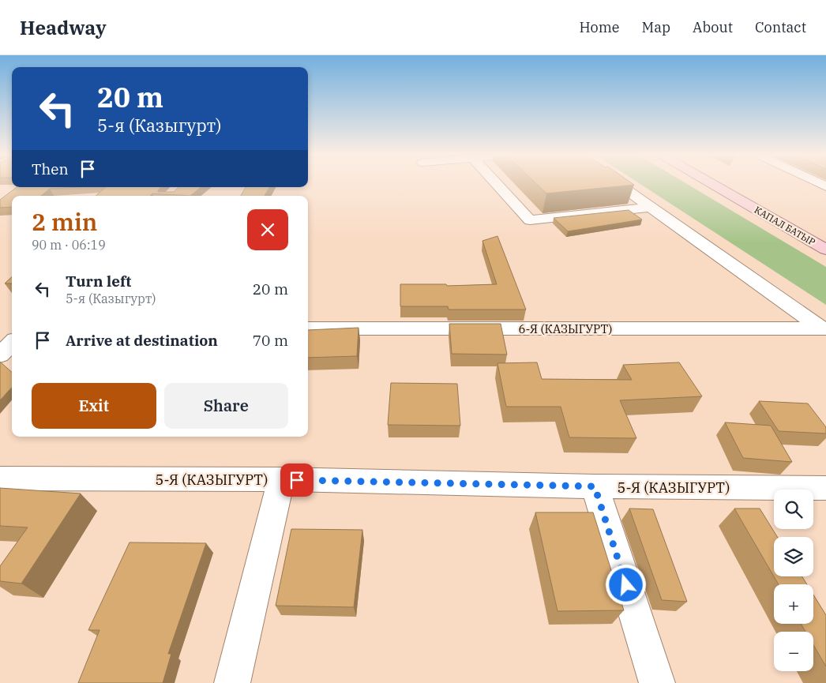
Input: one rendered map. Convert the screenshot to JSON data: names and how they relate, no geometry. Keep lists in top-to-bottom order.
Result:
{
  "streets": {
    "main road": ["КАПАЛ БАТЫР"],
    "street": ["6-Я (КАЗЫГУРТ)", "5-Я (КАЗЫГУРТ)"]
  },
  "page": {
    "header": "Headway",
    "nav": [
      "Home",
      "Map",
      "About",
      "Contact"
    ],
    "turn": ["20 m", "5-я (Казыгурт)"],
    "then": "Then",
    "heading": ["2 min", "90 m · 06:19"],
    "list": [
      {
        "name": "Turn left",
        "note": "5-я (Казыгурт)",
        "value": "20 m"
      },
      {
        "name": "Arrive at destination",
        "value": "70 m"
      }
    ],
    "buttons": ["Exit", "Share"],
    "map_buttons": ["+", "−"]
  }
}
